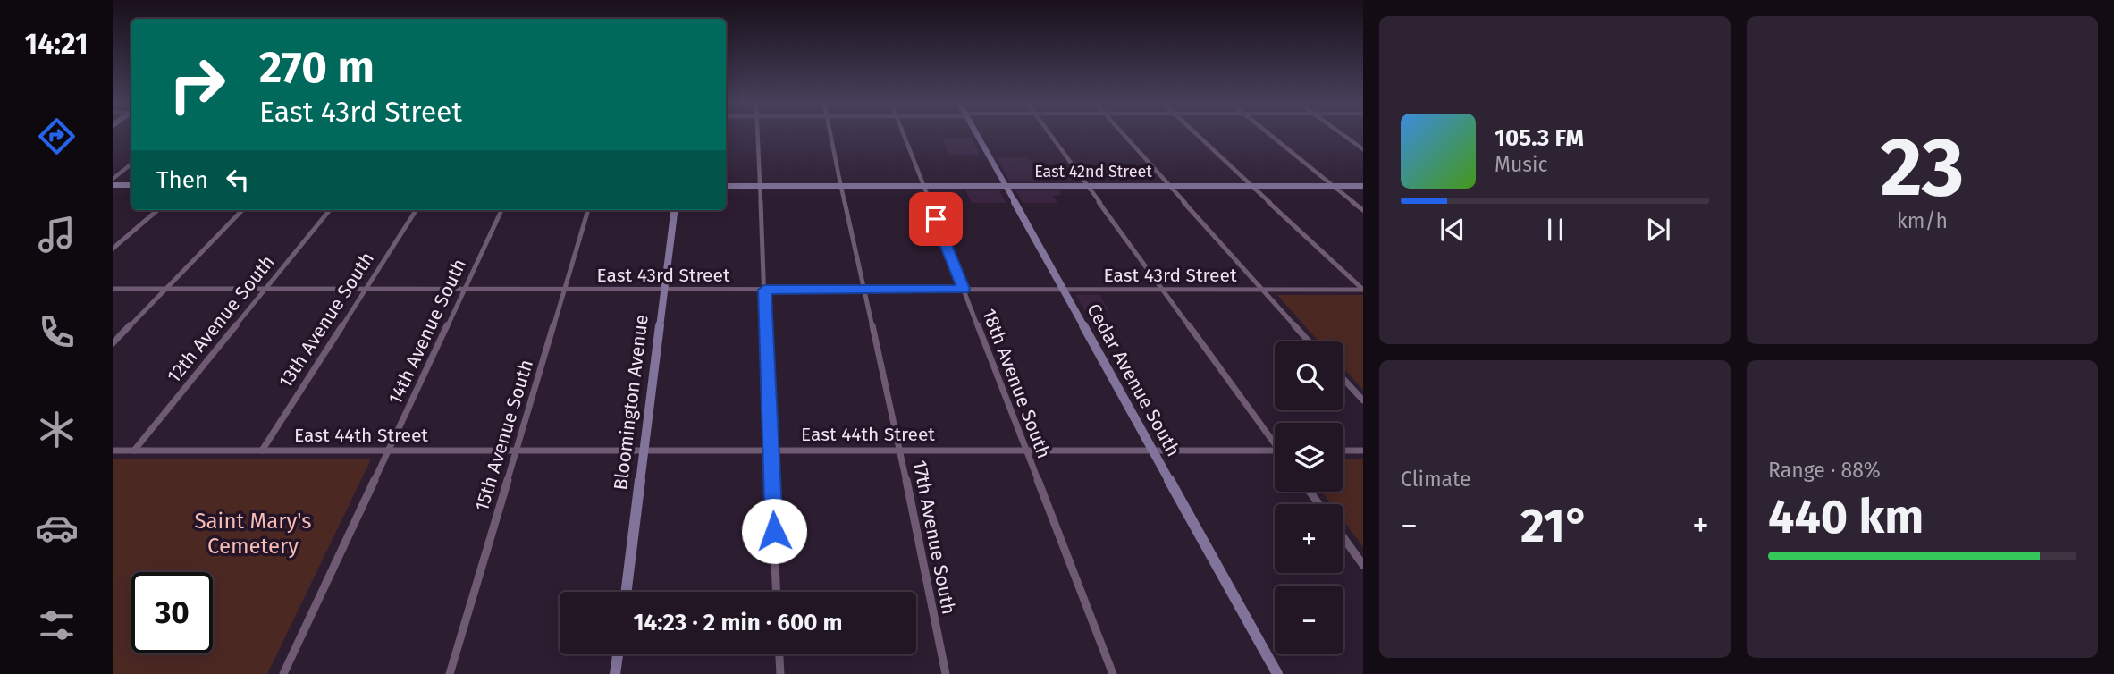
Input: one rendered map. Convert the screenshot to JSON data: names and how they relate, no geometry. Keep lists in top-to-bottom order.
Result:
{
  "streets": {
    "street": [
      "East 42nd Street",
      "East 43rd Street",
      "12th Avenue South",
      "13th Avenue South",
      "14th Avenue South",
      "Cedar Avenue South",
      "18th Avenue South",
      "Bloomington Avenue",
      "East 44th Street",
      "15th Avenue South",
      "17th Avenue South"
    ]
  },
  "crossings": [
    ["East 42nd Street", "Cedar Avenue South"],
    ["East 42nd Street", "18th Avenue South"],
    ["East 42nd Street", "17th Avenue South"],
    ["East 43rd Street", "12th Avenue South"],
    ["East 43rd Street", "13th Avenue South"],
    ["East 43rd Street", "14th Avenue South"],
    ["East 43rd Street", "Cedar Avenue South"],
    ["East 43rd Street", "18th Avenue South"],
    ["East 43rd Street", "Bloomington Avenue"],
    ["East 43rd Street", "15th Avenue South"],
    ["East 43rd Street", "17th Avenue South"],
    ["12th Avenue South", "East 44th Street"],
    ["13th Avenue South", "East 44th Street"],
    ["14th Avenue South", "East 44th Street"],
    ["Cedar Avenue South", "East 44th Street"],
    ["18th Avenue South", "East 44th Street"],
    ["Bloomington Avenue", "East 44th Street"],
    ["East 44th Street", "15th Avenue South"],
    ["East 44th Street", "17th Avenue South"]
  ],
  "parks": ["Saint Mary's Cemetery"],
  "page": {
    "tabs": "14:21",
    "tile": [
      ["23", "km/h"],
      "Climate",
      ["Range · 88%", "440 km"]
    ],
    "turn": ["270 m", "East 43rd Street"],
    "song": ["105.3 FM", "Music"],
    "then": "Then",
    "map_buttons": ["+", "−"],
    "heat": ["−", "21°", "+"],
    "limit": "30",
    "trip": "14:23 · 2 min · 600 m"
  }
}
